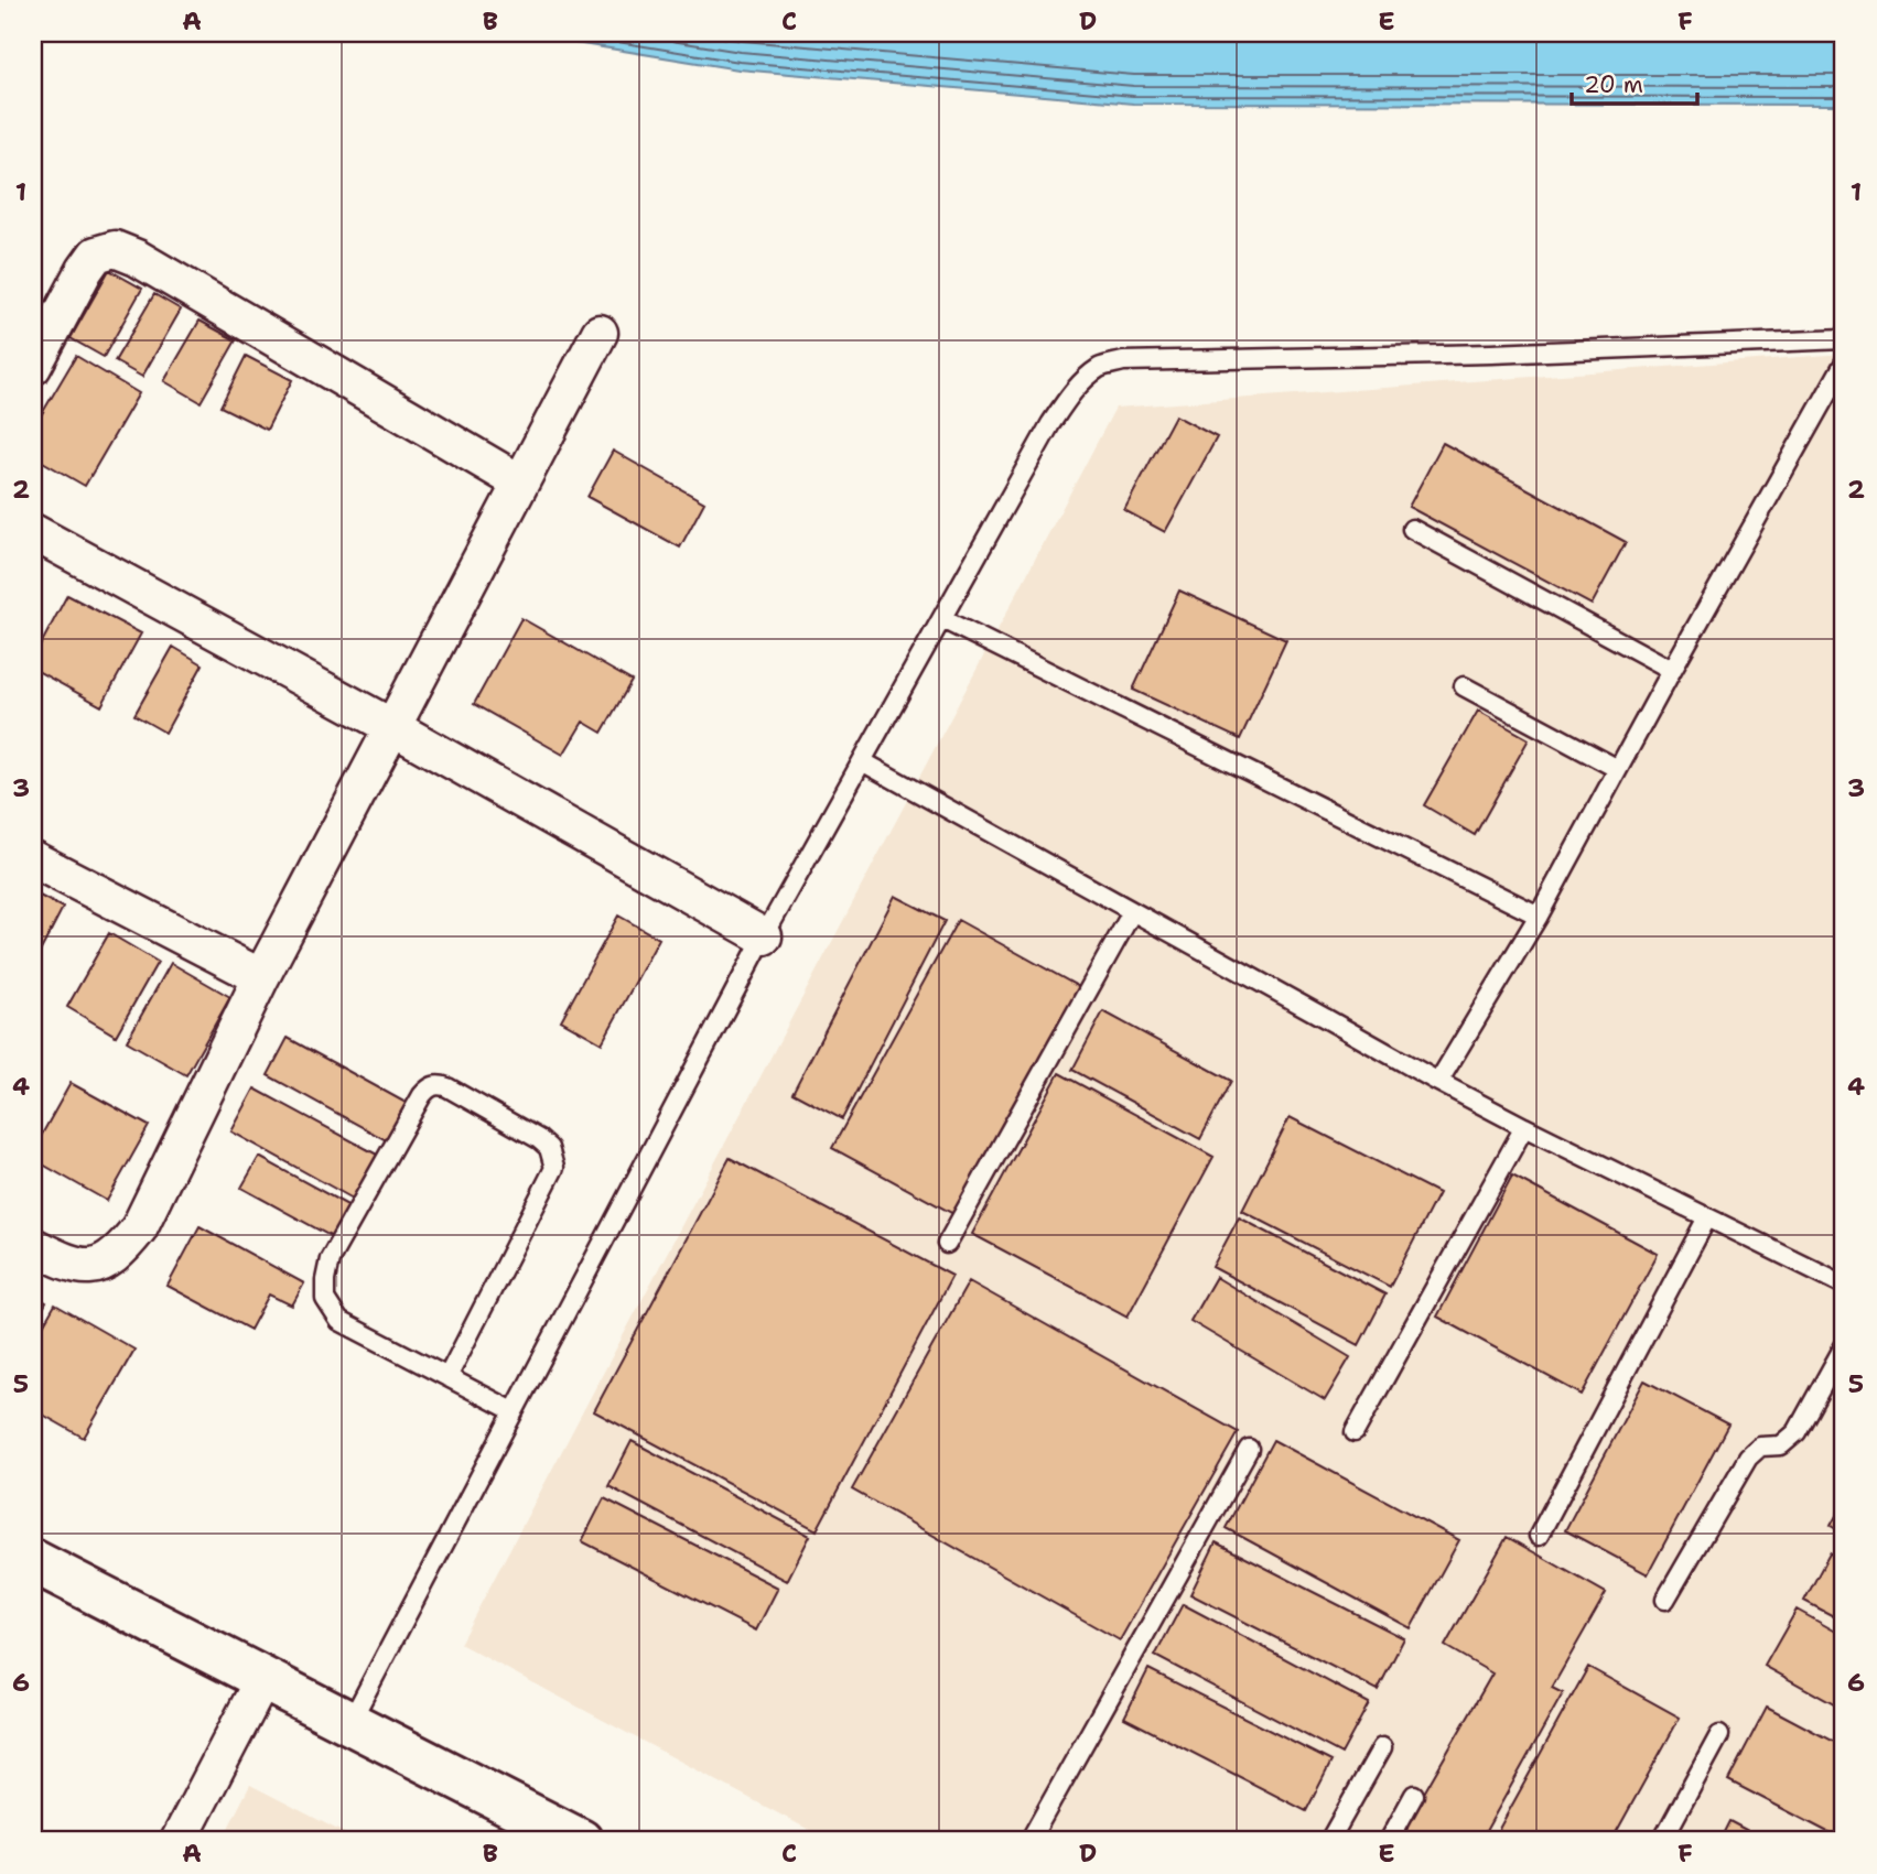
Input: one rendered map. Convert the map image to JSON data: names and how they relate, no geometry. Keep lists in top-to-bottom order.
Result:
{
  "scale_bar": "20 m",
  "grid": {
    "columns": [
      "A",
      "B",
      "C",
      "D",
      "E",
      "F"
    ],
    "rows": [
      "1",
      "2",
      "3",
      "4",
      "5",
      "6"
    ]
  }
}
